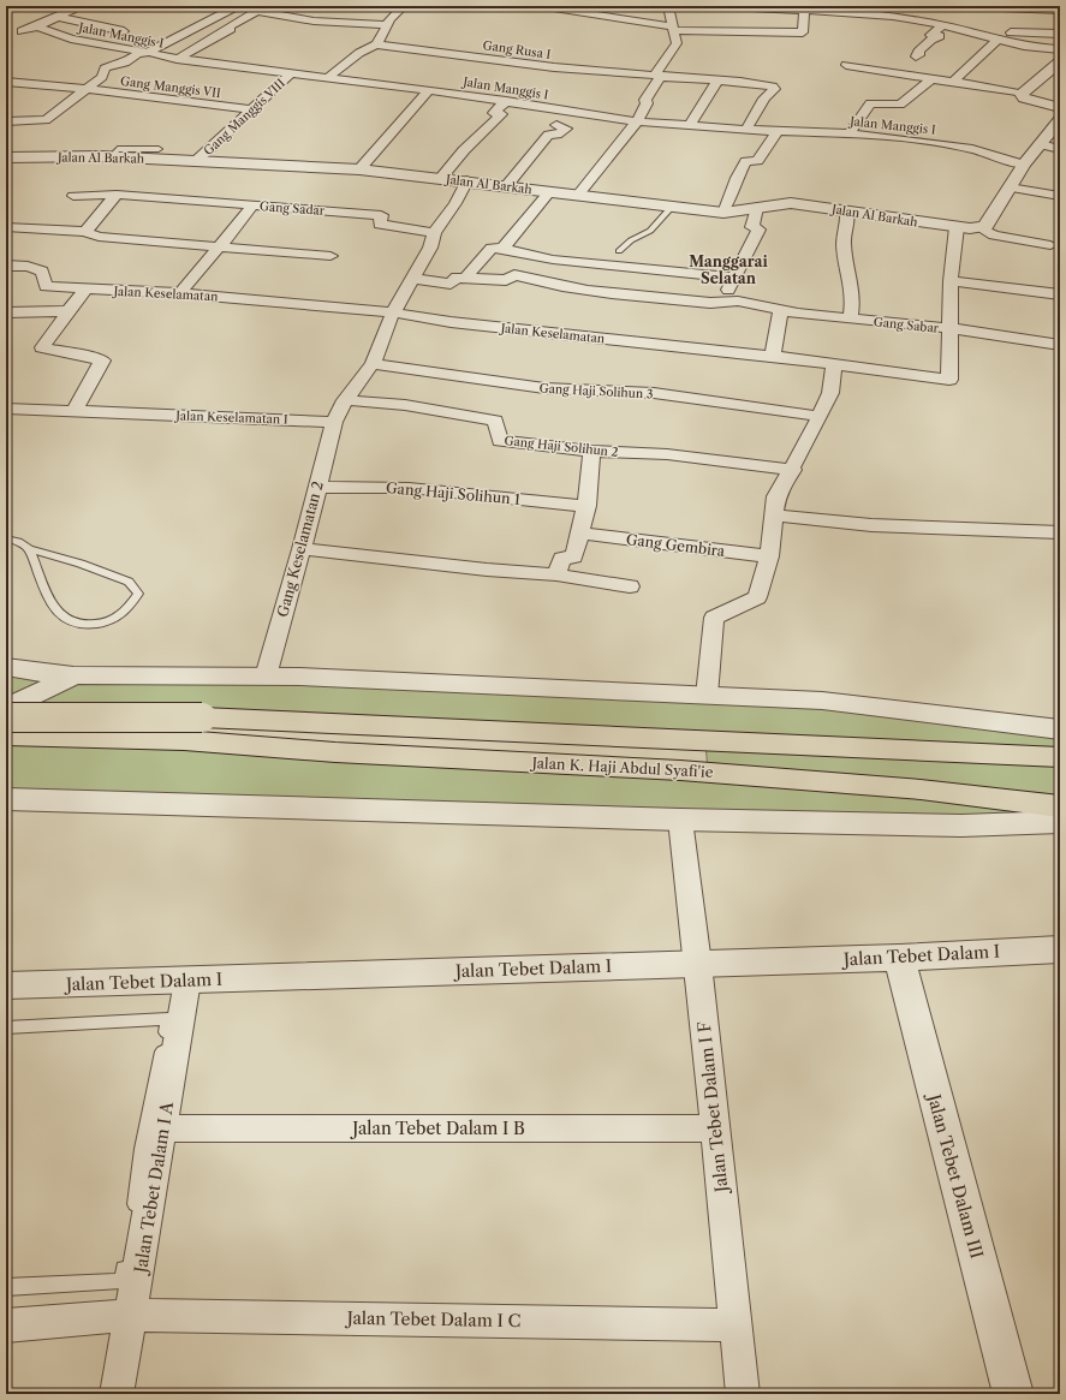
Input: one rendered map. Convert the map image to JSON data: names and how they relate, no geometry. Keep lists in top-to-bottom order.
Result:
{
  "streets": {
    "main road": ["Jalan K. Haji Abdul Syafi'ie"],
    "street": [
      "Jalan Manggis I",
      "Gang Rusa I",
      "Gang Manggis VII",
      "Gang Manggis VIII",
      "Jalan Al Barkah",
      "Gang Sadar",
      "Jalan Keselamatan",
      "Gang Sabar",
      "Gang Haji Solihun 3",
      "Jalan Keselamatan I",
      "Gang Haji Solihun 2",
      "Gang Haji Solihun 1",
      "Gang Gembira",
      "Gang Keselamatan 2",
      "Jalan Tebet Dalam I",
      "Jalan Tebet Dalam I F",
      "Jalan Tebet Dalam I B",
      "Jalan Tebet Dalam III",
      "Jalan Tebet Dalam I A",
      "Jalan Tebet Dalam I C"
    ]
  },
  "crossings": [
    ["Jalan Manggis I", "Gang Rusa I"],
    ["Jalan Manggis I", "Gang Manggis VIII"],
    ["Gang Manggis VII", "Gang Manggis VIII"],
    ["Gang Manggis VIII", "Jalan Al Barkah"],
    ["Jalan Al Barkah", "Gang Sabar"],
    ["Gang Sadar", "Jalan Keselamatan"],
    ["Jalan Keselamatan", "Gang Sabar"],
    ["Jalan Keselamatan I", "Gang Keselamatan 2"],
    ["Gang Haji Solihun 1", "Gang Keselamatan 2"],
    ["Jalan Tebet Dalam I", "Jalan Tebet Dalam I F"],
    ["Jalan Tebet Dalam I", "Jalan Tebet Dalam III"],
    ["Jalan Tebet Dalam I", "Jalan Tebet Dalam I A"],
    ["Jalan Tebet Dalam I F", "Jalan Tebet Dalam I B"],
    ["Jalan Tebet Dalam I F", "Jalan Tebet Dalam I C"],
    ["Jalan Tebet Dalam I B", "Jalan Tebet Dalam I A"],
    ["Jalan Tebet Dalam I A", "Jalan Tebet Dalam I C"]
  ],
  "districts": ["Manggarai Selatan"]
}
